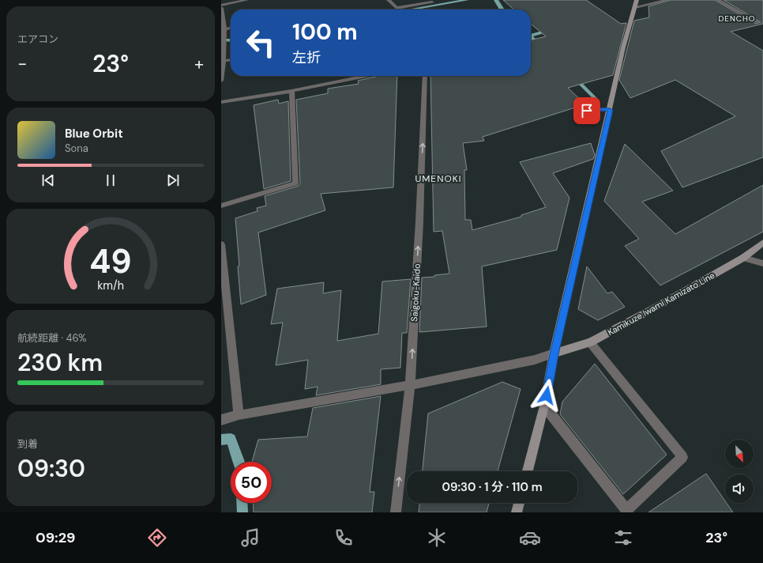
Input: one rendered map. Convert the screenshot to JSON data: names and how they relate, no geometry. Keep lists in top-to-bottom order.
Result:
{
  "streets": {
    "main road": ["Kamikuze Iwami Kamizato Line"],
    "street": ["Saigoku-Kaido"]
  },
  "one_way": ["Saigoku-Kaido"],
  "districts": ["DENCHO", "UMENOKI"],
  "north": "bottom right",
  "page": {
    "tile": [
      "エアコン",
      ["航続距離 · 46%", "230 km"],
      ["到着", "09:30"]
    ],
    "turn": ["100 m", "左折"],
    "heat": ["−", "23°", "+"],
    "song": ["Blue Orbit", "Sona"],
    "limit": "50",
    "trip": "09:30 · 1 分 · 110 m",
    "tabs": ["09:29", "23°"],
    "gauge": ["49", "km/h"]
  }
}
